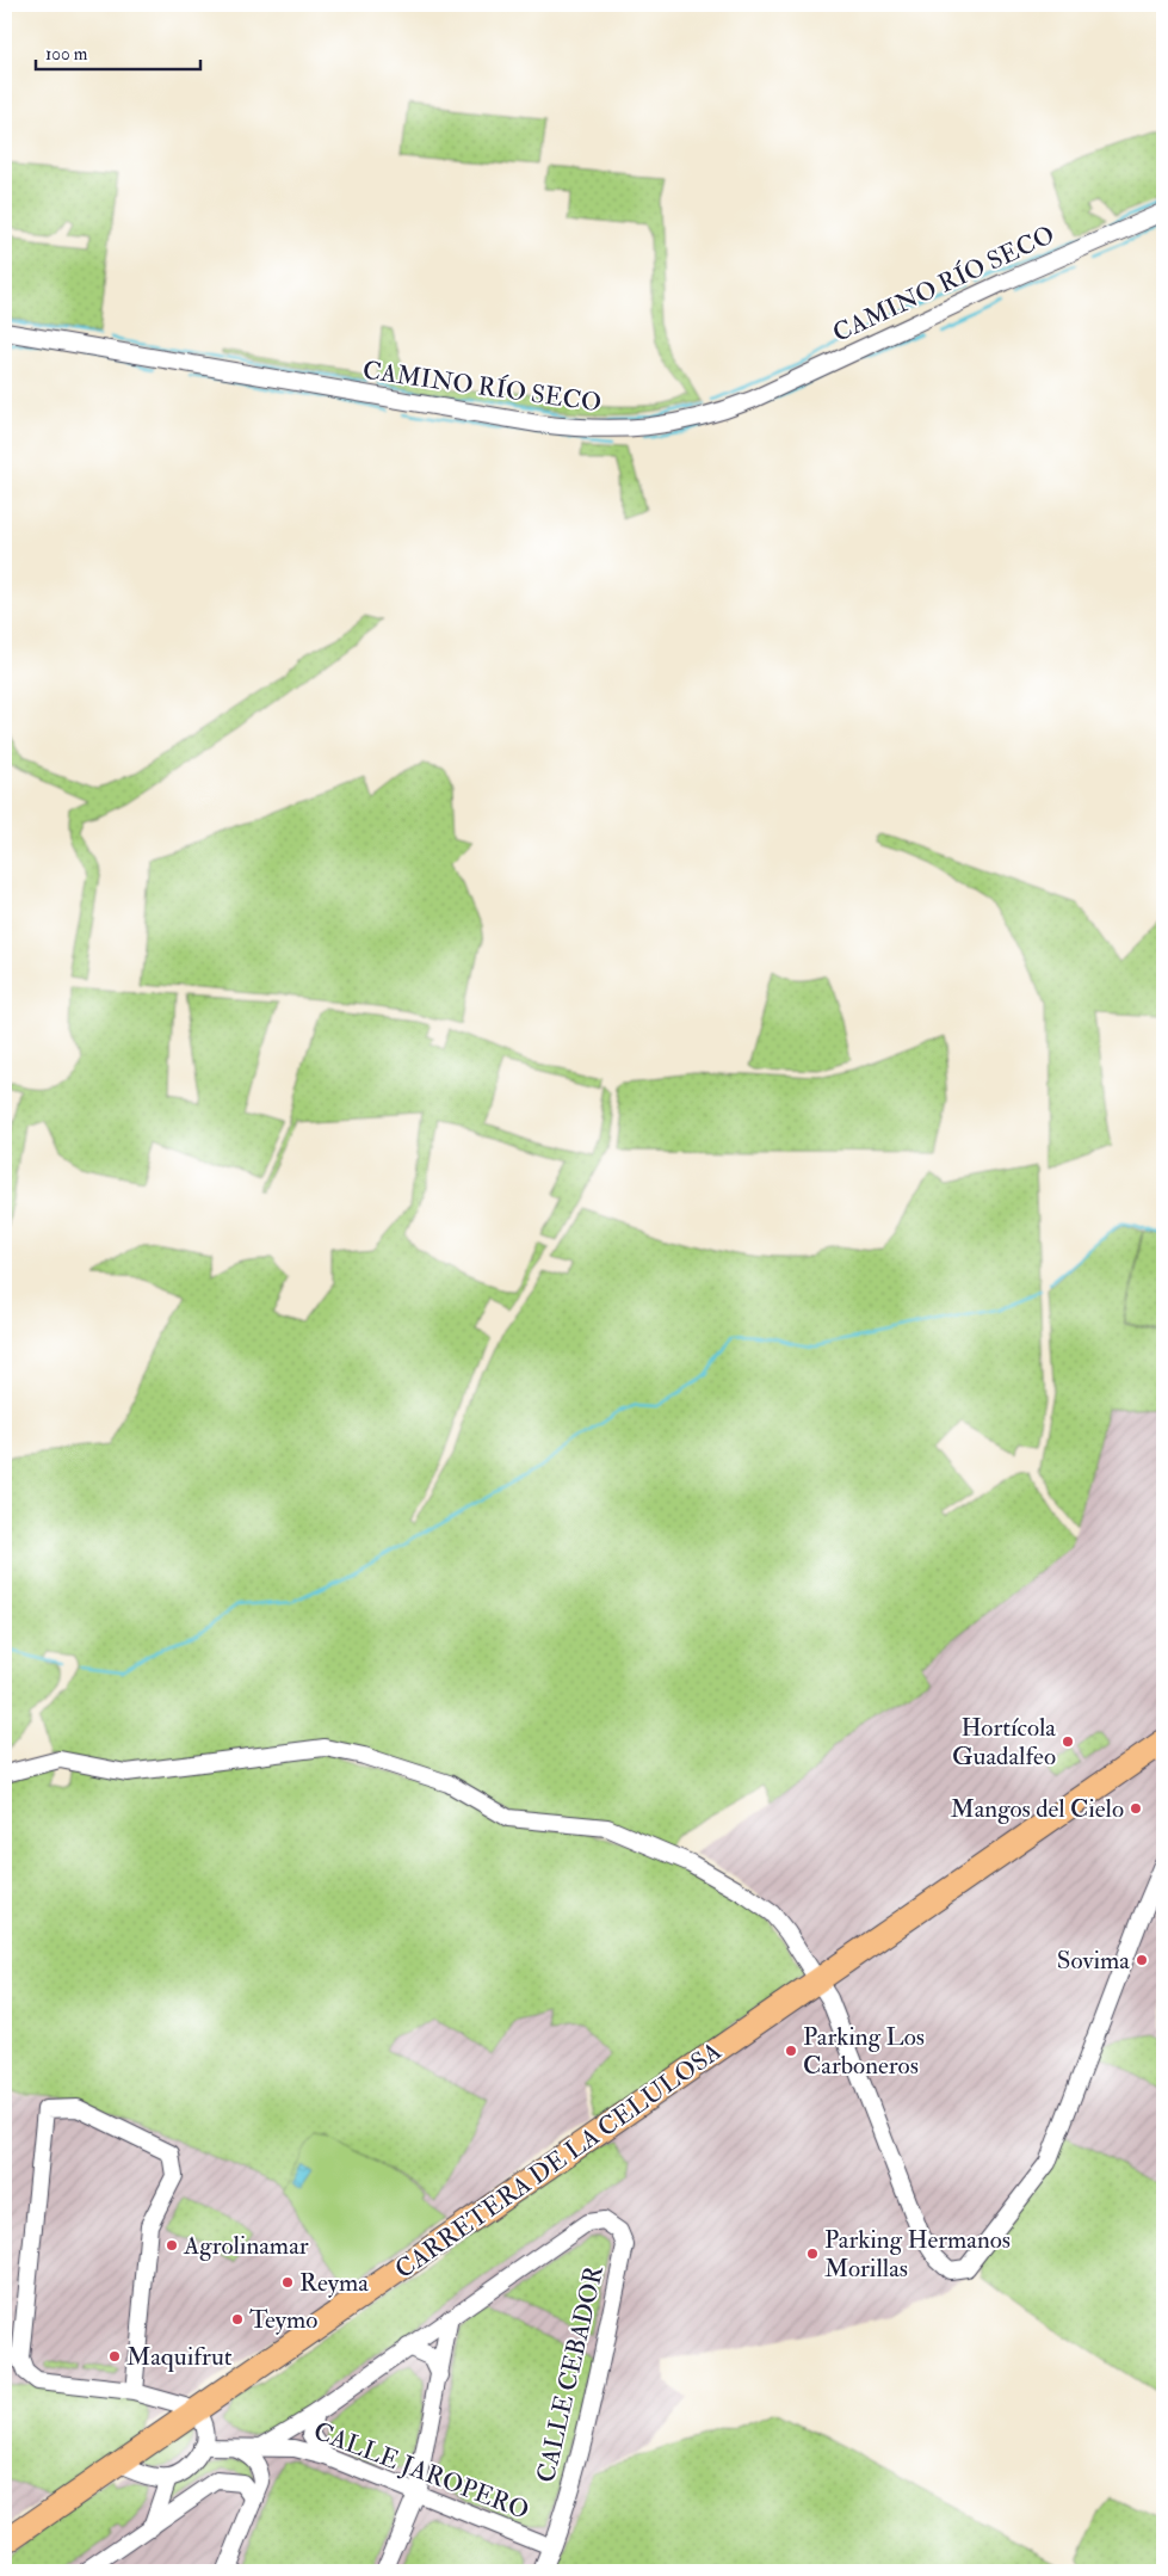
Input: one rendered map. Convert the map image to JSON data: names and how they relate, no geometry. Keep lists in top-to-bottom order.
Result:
{
  "streets": {
    "highway": ["CARRETERA DE LA CELULOSA"],
    "street": ["CAMINO RÍO SECO", "CALLE CEBADOR", "CALLE JAROPERO"]
  },
  "crossings": [
    ["CALLE CEBADOR", "CALLE JAROPERO"]
  ],
  "places": [
    "Hortícola Guadalfeo",
    "Mangos del Cielo",
    "Sovima",
    "Parking Los Carboneros",
    "Agrolinamar",
    "Parking Hermanos Morillas",
    "Reyma",
    "Teymo",
    "Maquifrut"
  ],
  "scale_bar": "100 m"
}
